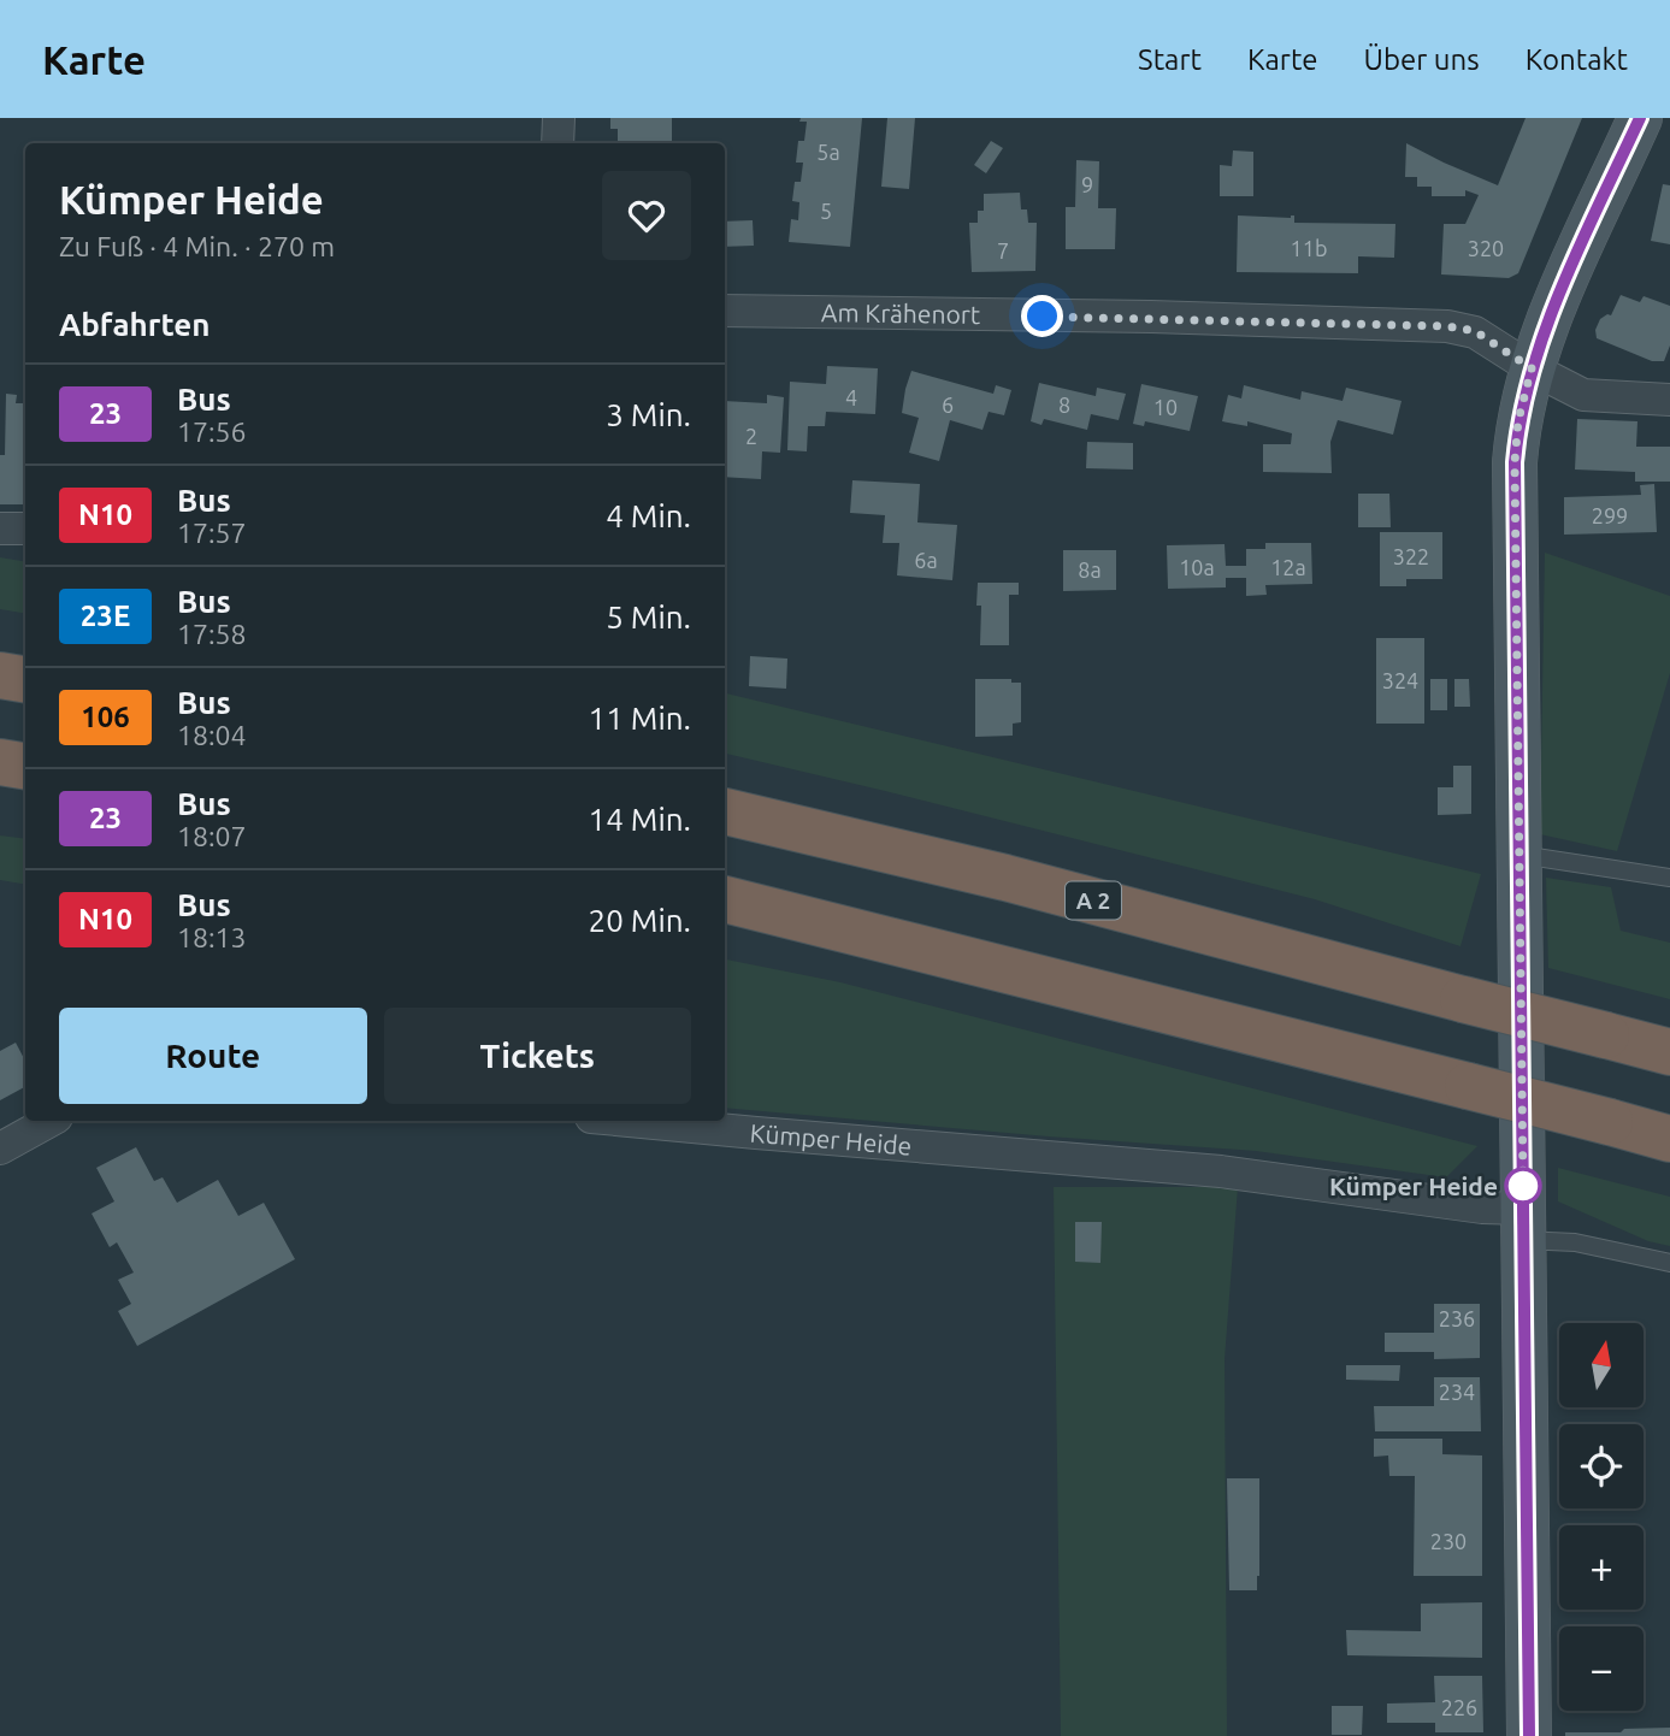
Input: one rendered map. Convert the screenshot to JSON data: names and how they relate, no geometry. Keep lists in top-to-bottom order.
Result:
{
  "streets": {
    "highway": ["A 2"],
    "street": ["Am Krähenort", "Kümper Heide"]
  },
  "places": ["Kümper Heide"],
  "lines": ["bus line 23"],
  "house_numbers": [
    "5a",
    "9",
    "5",
    "11b",
    "320",
    "7",
    "4",
    "6",
    "8",
    "10",
    "2",
    "299",
    "322",
    "6a",
    "10a",
    "12a",
    "8a",
    "324",
    "236",
    "234",
    "230",
    "226"
  ],
  "north": "top",
  "page": {
    "header": "Karte",
    "nav": [
      "Start",
      "Karte",
      "Über uns",
      "Kontakt"
    ],
    "heading": [
      ["Kümper Heide", "Zu Fuß · 4 Min. · 270 m"],
      "Abfahrten"
    ],
    "list": [
      {
        "mark": "23",
        "name": "Bus",
        "note": "17:56",
        "value": "3 Min."
      },
      {
        "mark": "N10",
        "name": "Bus",
        "note": "17:57",
        "value": "4 Min."
      },
      {
        "mark": "23E",
        "name": "Bus",
        "note": "17:58",
        "value": "5 Min."
      },
      {
        "mark": "106",
        "name": "Bus",
        "note": "18:04",
        "value": "11 Min."
      },
      {
        "mark": "23",
        "name": "Bus",
        "note": "18:07",
        "value": "14 Min."
      },
      {
        "mark": "N10",
        "name": "Bus",
        "note": "18:13",
        "value": "20 Min."
      }
    ],
    "buttons": ["Route", "Tickets"],
    "map_buttons": ["+", "−"]
  }
}
